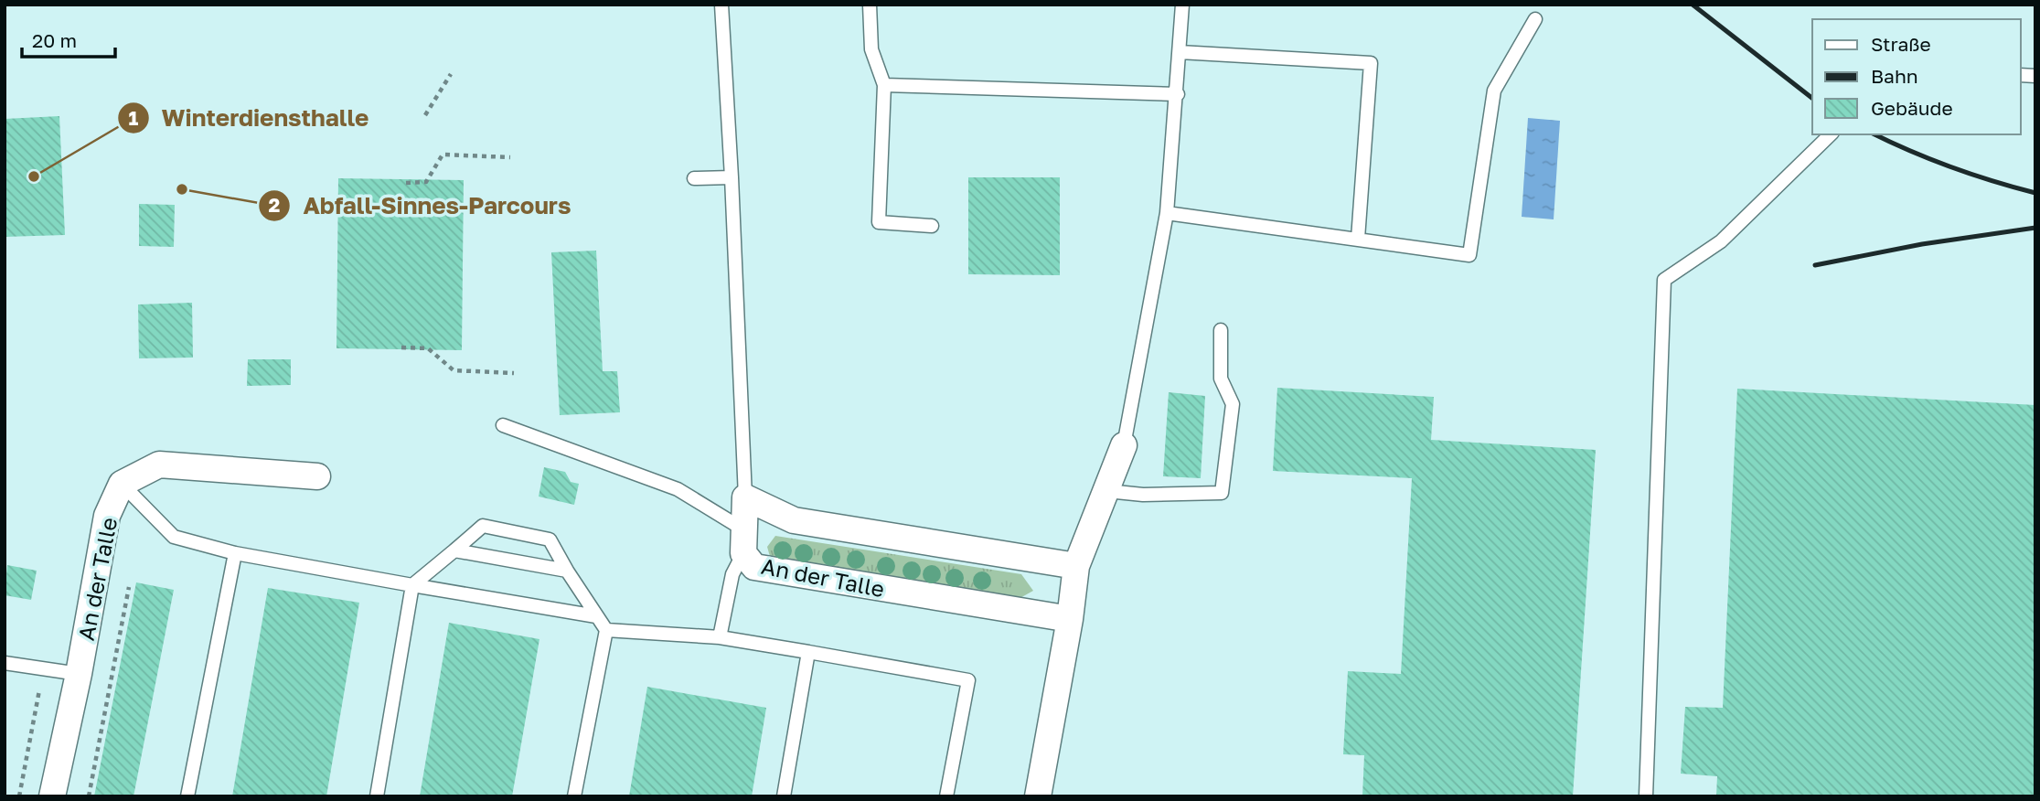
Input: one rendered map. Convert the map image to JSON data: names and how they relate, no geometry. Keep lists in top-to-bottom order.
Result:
{
  "streets": {
    "street": ["An der Talle"]
  },
  "places": ["Winterdiensthalle", "Abfall-Sinnes-Parcours"],
  "legend": ["Straße", "Bahn", "Gebäude"],
  "scale_bar": "20 m"
}
